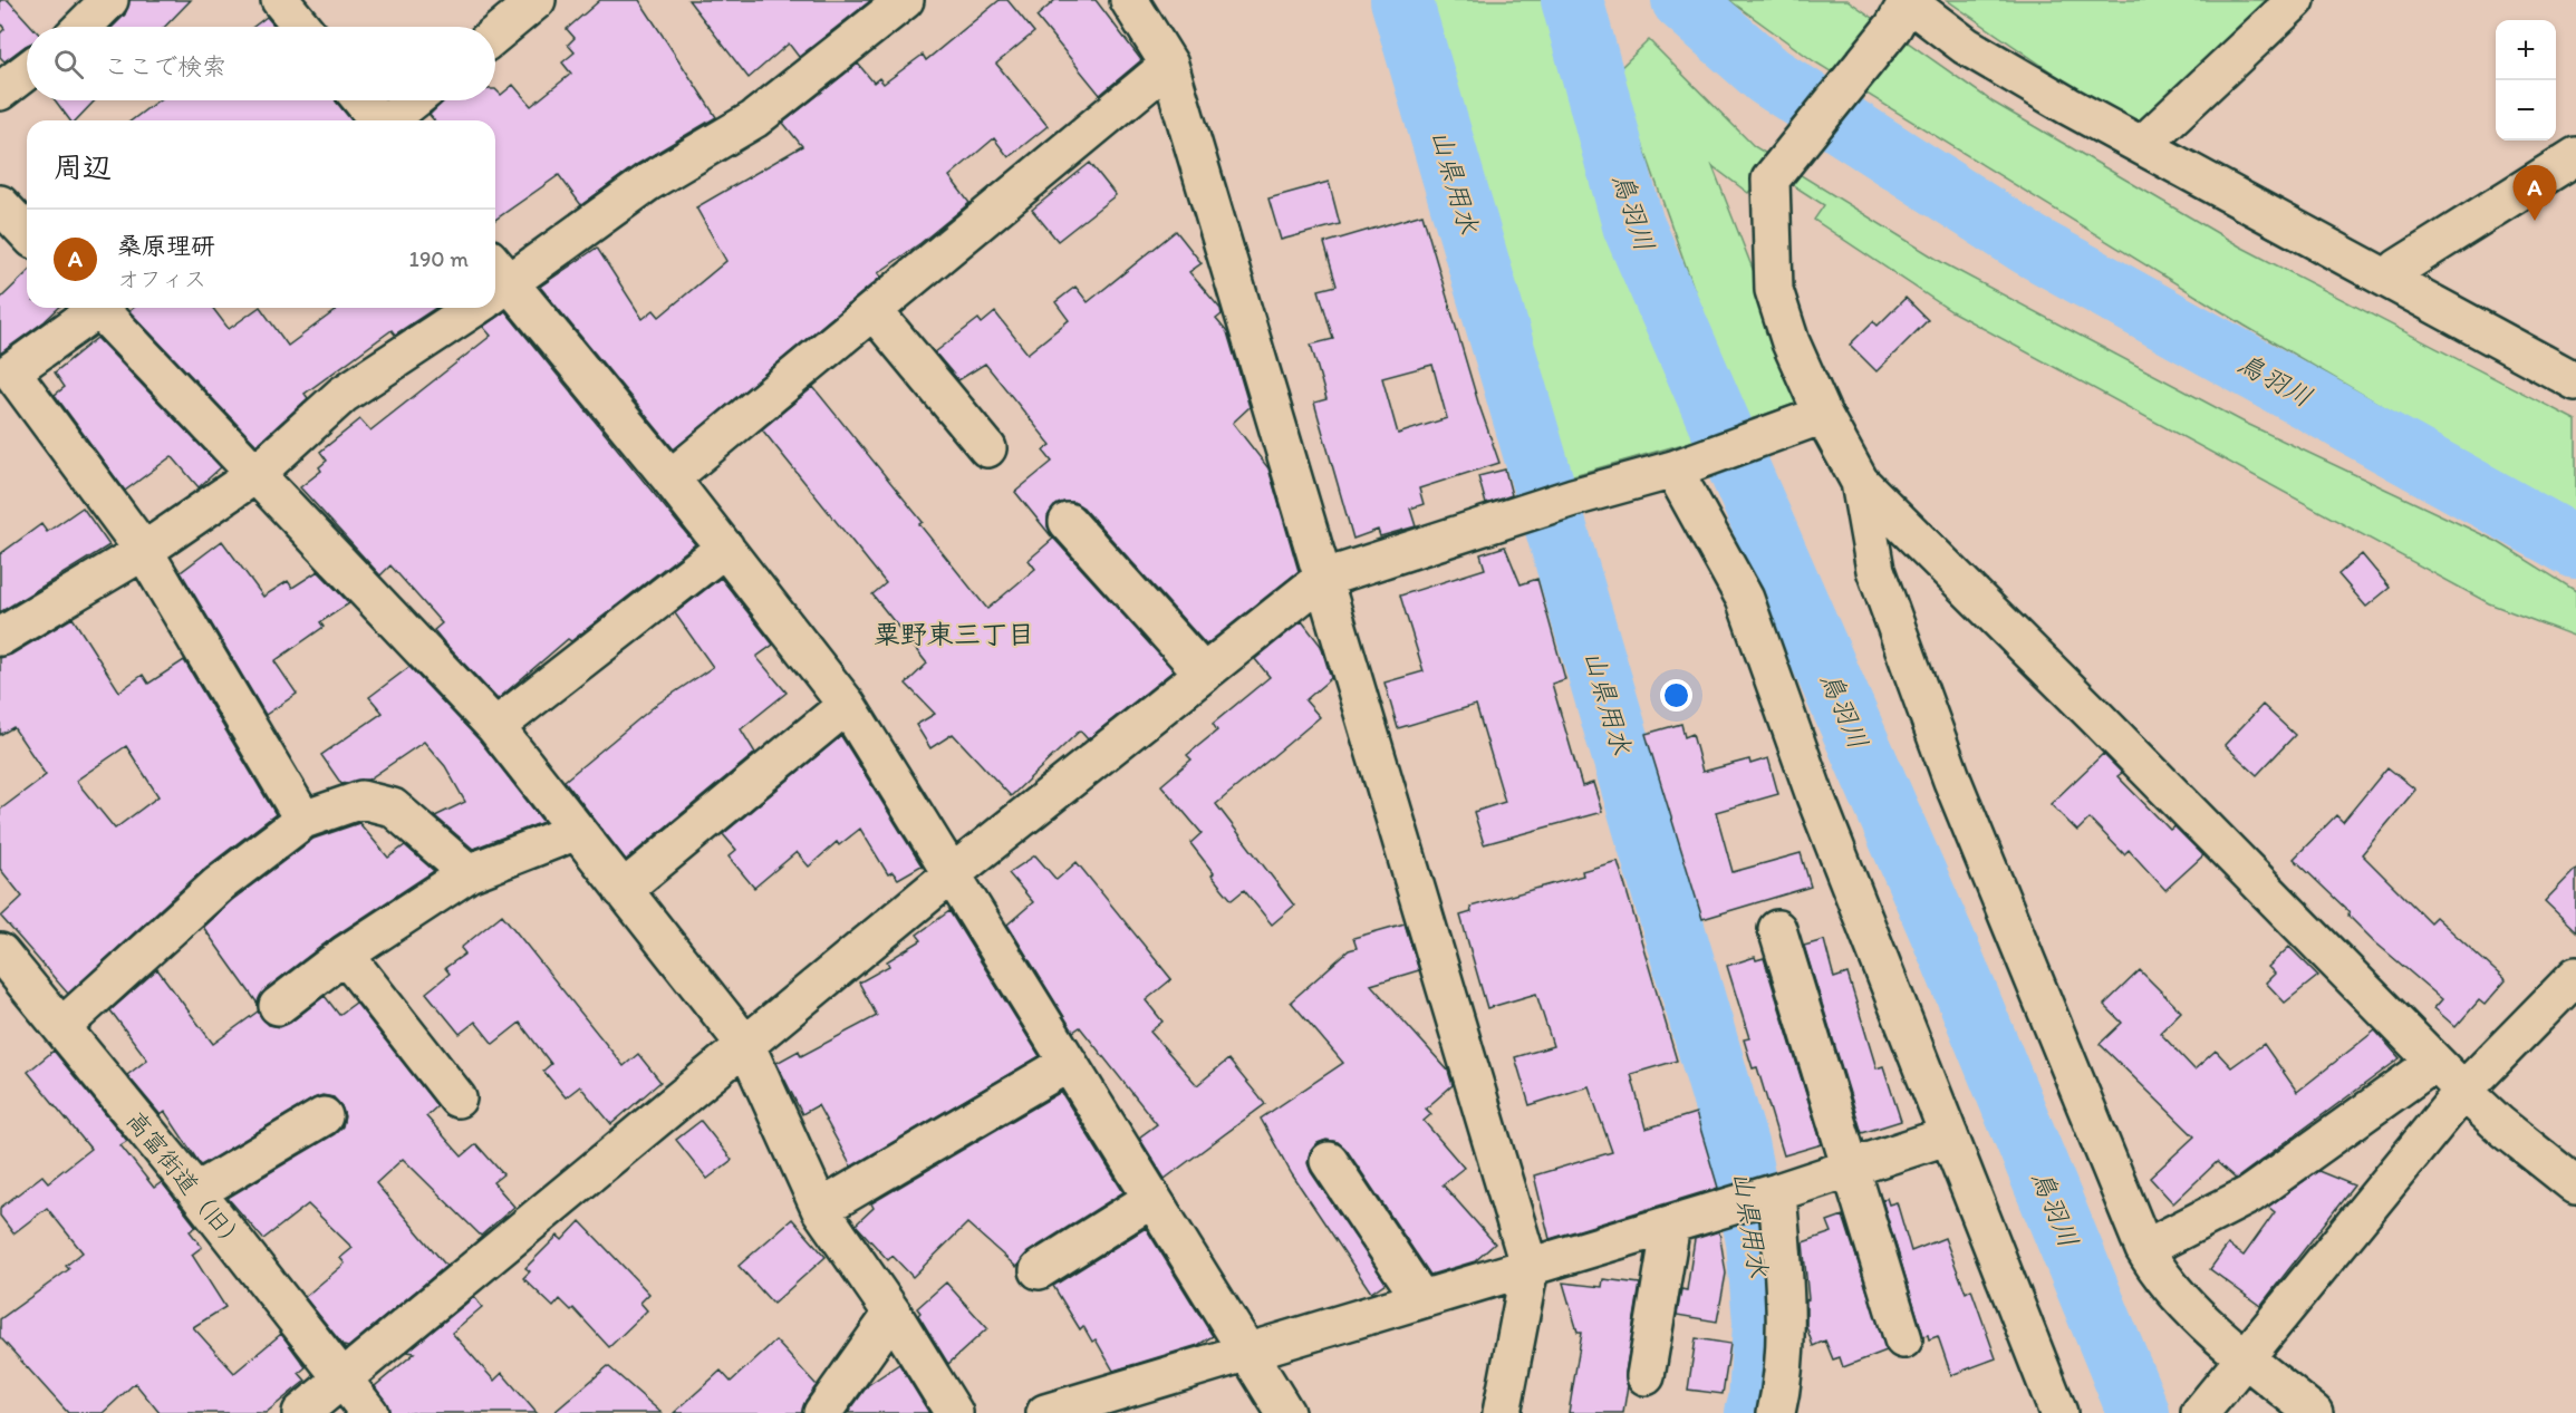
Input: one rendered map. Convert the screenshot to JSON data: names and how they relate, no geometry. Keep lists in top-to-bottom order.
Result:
{
  "streets": {
    "street": ["高富街道（旧）"]
  },
  "districts": ["粟野東三丁目"],
  "water": ["山県用水", "鳥羽川"],
  "page": {
    "map_buttons": ["+", "−"],
    "search": "ここで検索",
    "heading": "周辺",
    "pins": "A",
    "list": [
      {
        "mark": "A",
        "name": "桑原理研",
        "note": "オフィス",
        "value": "190 m"
      }
    ]
  }
}
